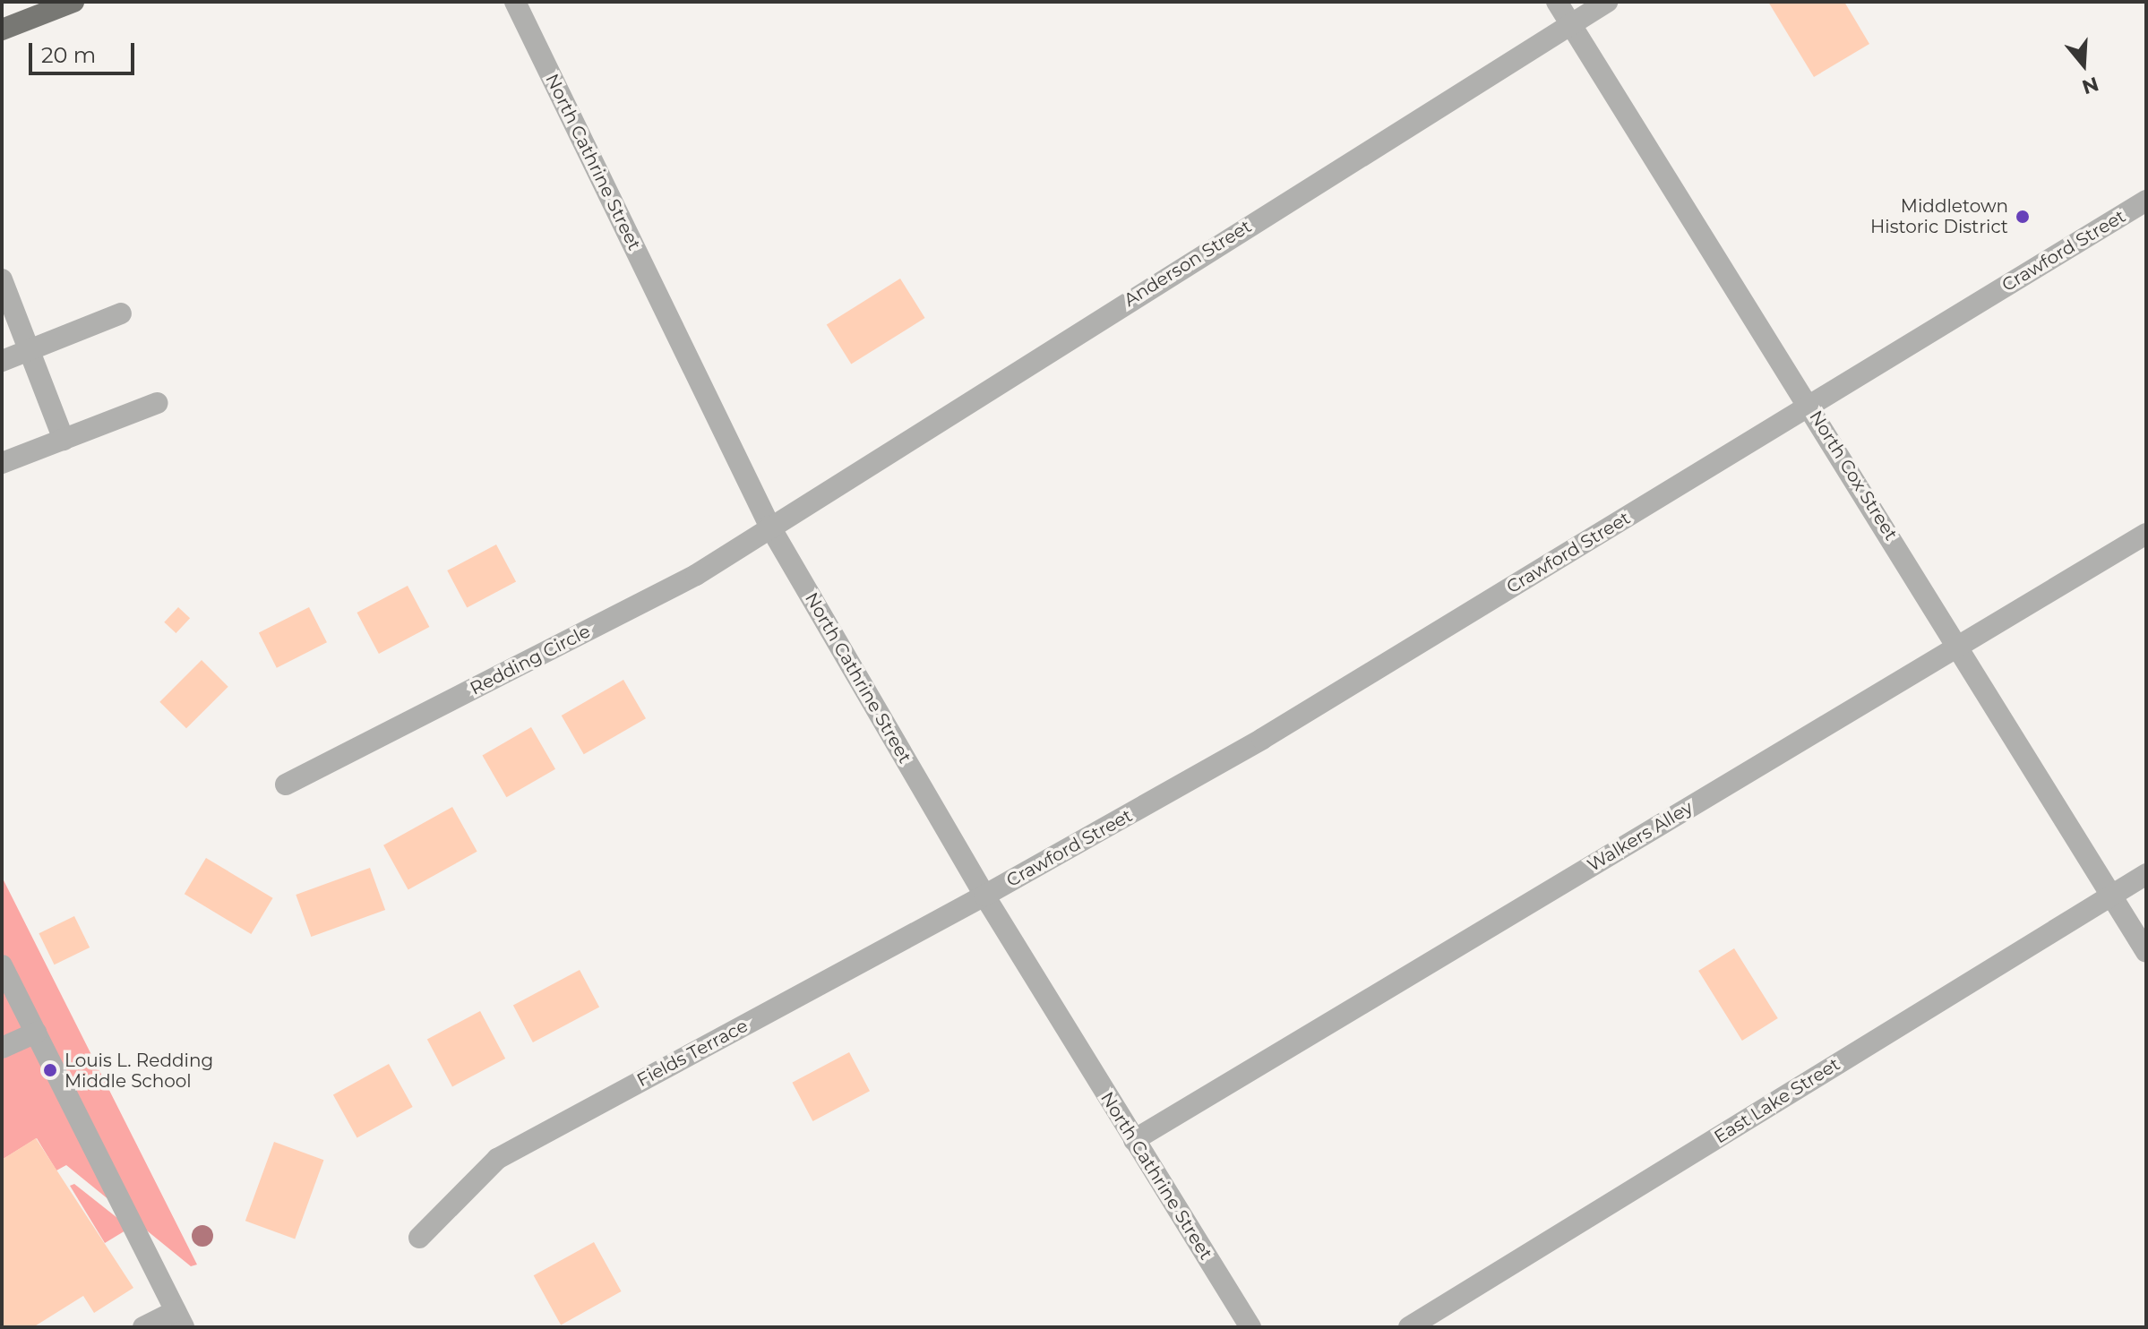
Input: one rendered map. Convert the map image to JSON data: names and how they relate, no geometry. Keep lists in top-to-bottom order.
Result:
{
  "streets": {
    "street": [
      "North Cathrine Street",
      "Crawford Street",
      "Anderson Street",
      "North Cox Street",
      "Redding Circle",
      "Walkers Alley",
      "Fields Terrace",
      "East Lake Street"
    ]
  },
  "crossings": [
    ["North Cathrine Street", "Crawford Street"],
    ["North Cathrine Street", "Anderson Street"],
    ["North Cathrine Street", "Redding Circle"],
    ["North Cathrine Street", "Walkers Alley"],
    ["North Cathrine Street", "Fields Terrace"],
    ["Crawford Street", "North Cox Street"],
    ["Crawford Street", "Fields Terrace"],
    ["Anderson Street", "North Cox Street"],
    ["Anderson Street", "Redding Circle"],
    ["North Cox Street", "Walkers Alley"],
    ["North Cox Street", "East Lake Street"]
  ],
  "places": ["Middletown Historic District", "Louis L. Redding Middle School"],
  "scale_bar": "20 m",
  "north": "bottom"
}
